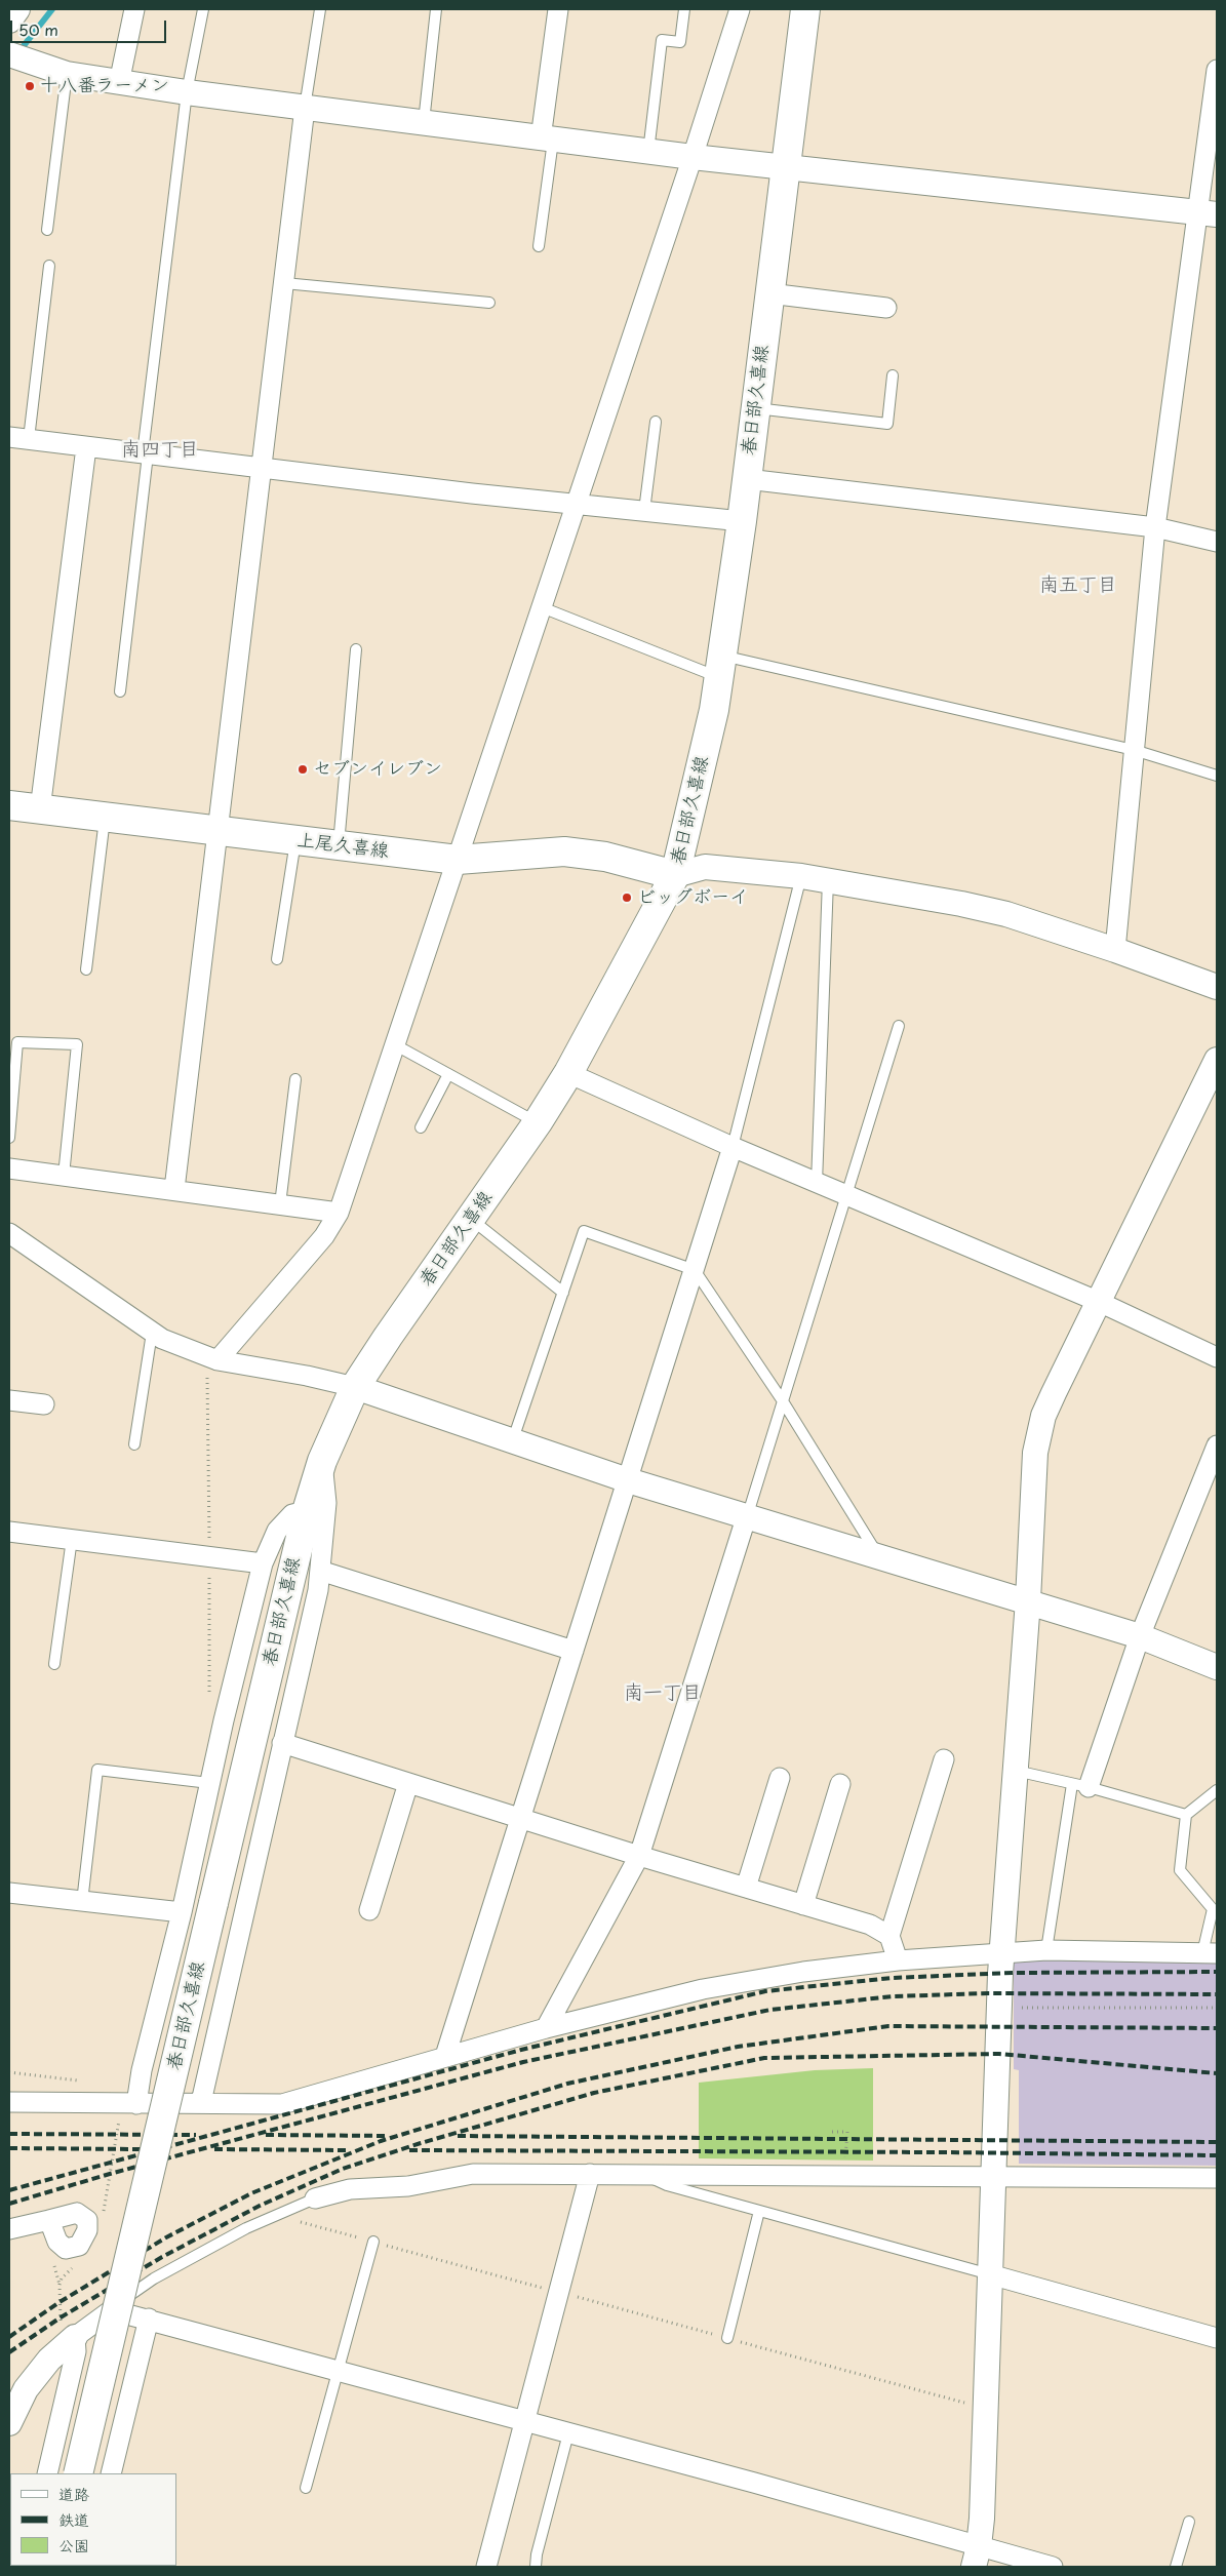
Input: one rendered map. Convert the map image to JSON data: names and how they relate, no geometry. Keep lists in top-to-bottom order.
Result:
{
  "streets": {
    "main road": ["春日部久喜線", "上尾久喜線"]
  },
  "crossings": [
    ["春日部久喜線", "上尾久喜線"]
  ],
  "districts": ["南四丁目", "南五丁目", "南一丁目"],
  "places": ["十八番ラーメン", "セブンイレブン", "ビッグボーイ"],
  "legend": ["道路", "鉄道", "公園"],
  "scale_bar": "50 m"
}
